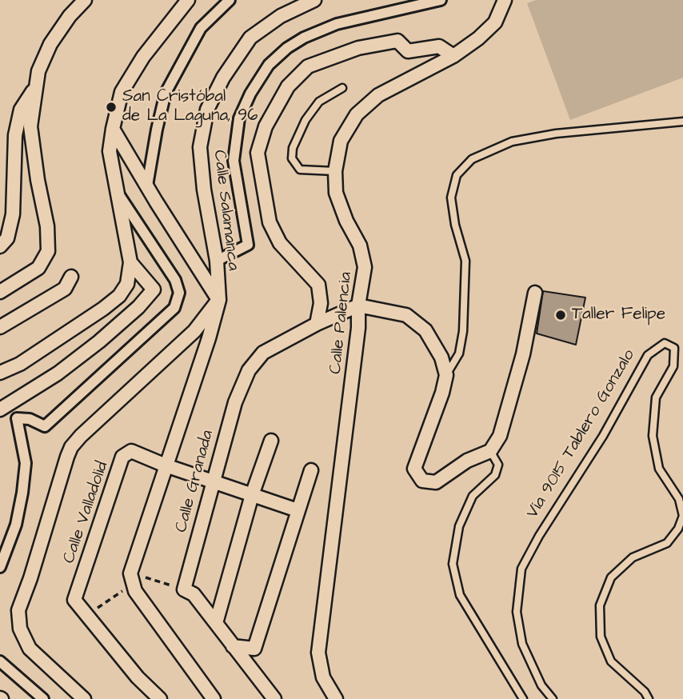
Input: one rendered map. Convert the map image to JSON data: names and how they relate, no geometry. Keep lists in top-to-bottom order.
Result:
{
  "streets": {
    "street": [
      "Calle Salamanca",
      "Calle Palencia",
      "Calle Granada",
      "Calle Valladolid"
    ],
    "lane": ["Vía 9015 Tablero Gonzalo"]
  },
  "crossings": [
    ["Calle Salamanca", "Calle Valladolid"],
    ["Calle Palencia", "Calle Granada"],
    ["Calle Granada", "Calle Valladolid"]
  ],
  "places": ["San Cristóbal de La Laguna, 96", "Taller Felipe"]
}
